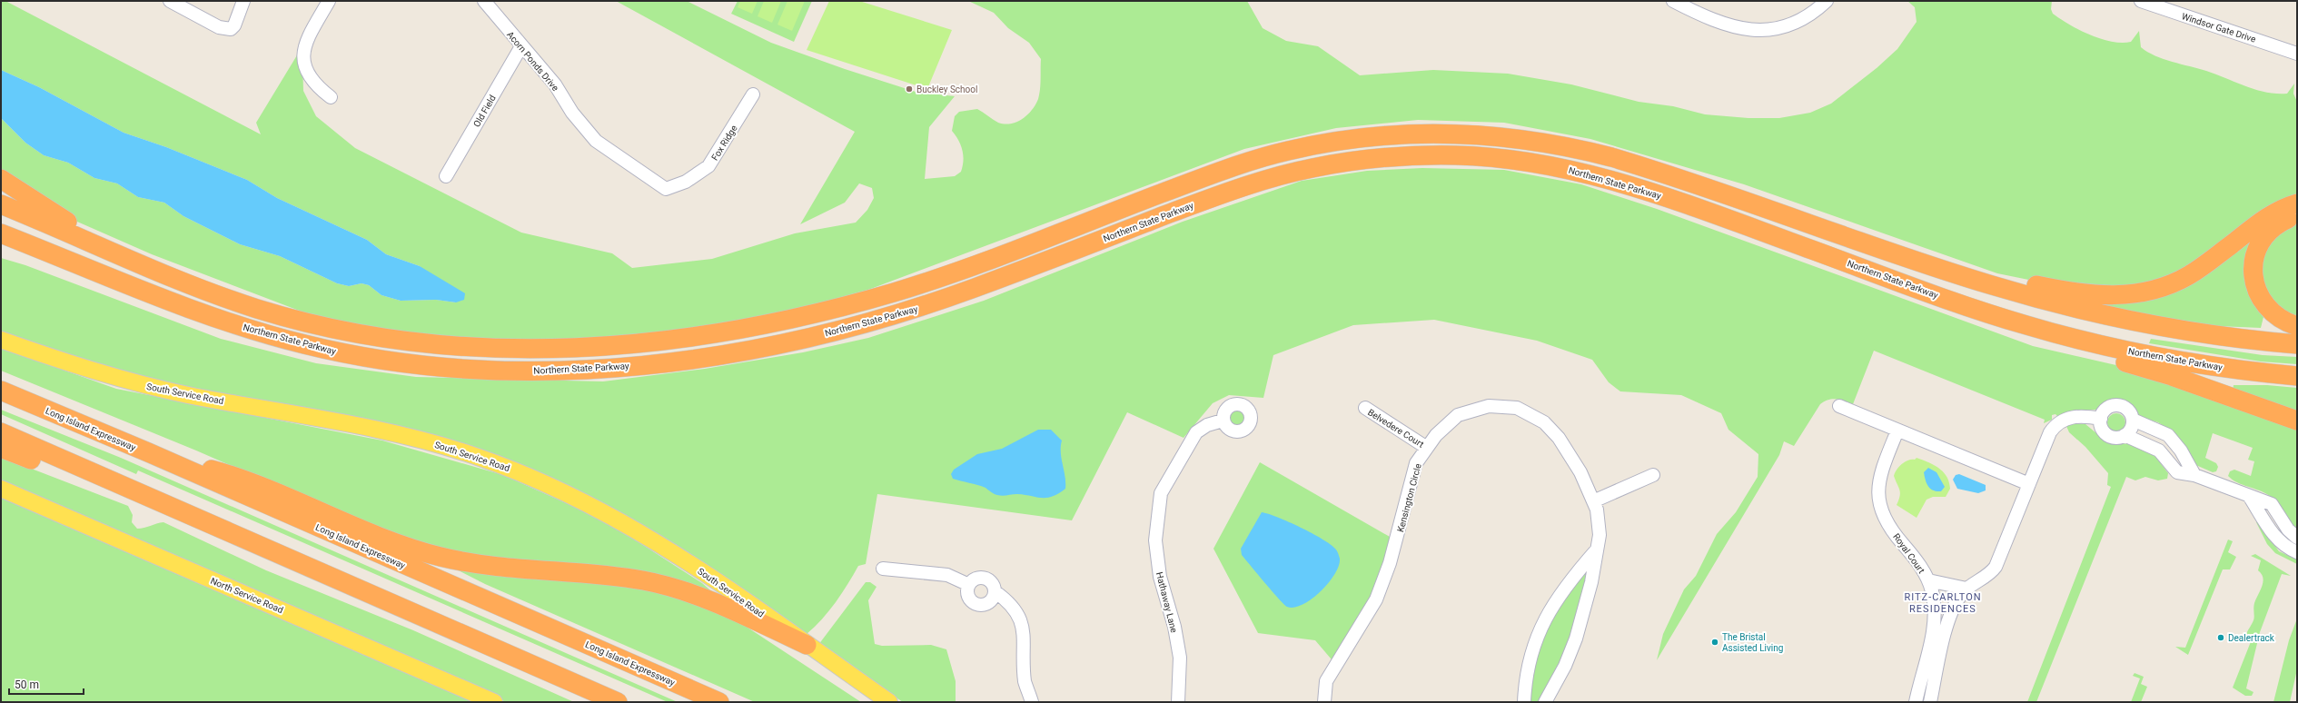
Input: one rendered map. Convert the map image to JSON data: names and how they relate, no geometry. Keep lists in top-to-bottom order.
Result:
{
  "streets": {
    "highway": ["Northern State Parkway", "Long Island Expressway"],
    "main road": ["South Service Road", "North Service Road"],
    "street": [
      "Windsor Gate Drive",
      "Acorn Ponds Drive",
      "Old Field",
      "Fox Ridge",
      "Belvedere Court",
      "Kensington Circle",
      "Royal Court",
      "Hathaway Lane"
    ]
  },
  "crossings": [
    ["Acorn Ponds Drive", "Old Field"],
    ["Acorn Ponds Drive", "Fox Ridge"],
    ["Belvedere Court", "Kensington Circle"]
  ],
  "districts": ["RITZ-CARLTON RESIDENCES"],
  "places": ["Buckley School", "Dealertrack", "The Bristal Assisted Living"],
  "scale_bar": "50 m"
}
